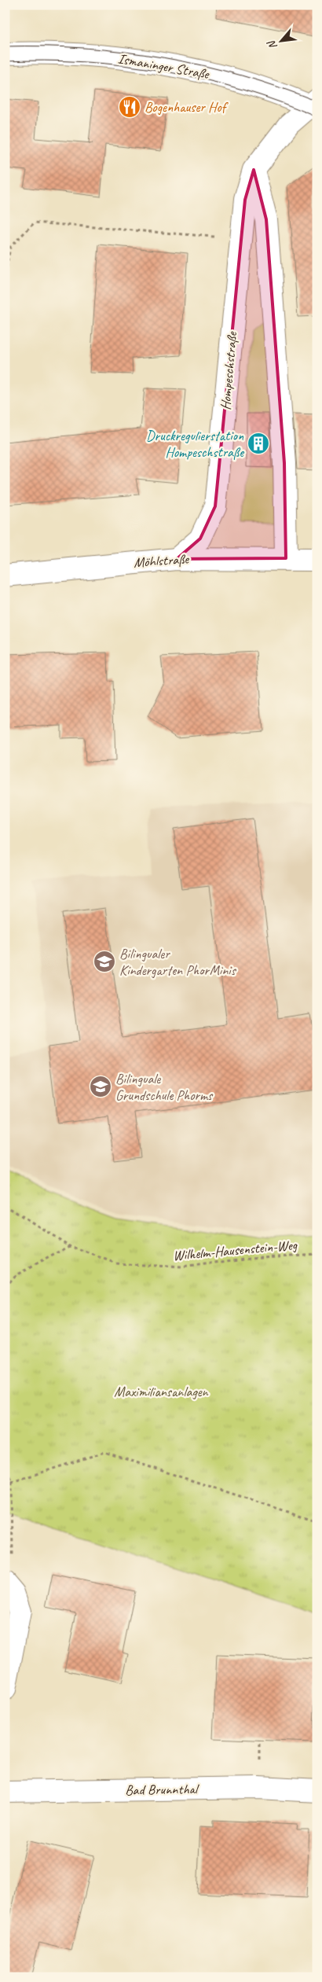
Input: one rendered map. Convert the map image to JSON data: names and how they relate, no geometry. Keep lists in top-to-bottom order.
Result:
{
  "streets": {
    "street": [
      "Ismaninger Straße",
      "Hompeschstraße",
      "Möhlstraße",
      "Bad Brunnthal"
    ],
    "path": ["Wilhelm-Hausenstein-Weg"]
  },
  "crossings": [
    ["Ismaninger Straße", "Hompeschstraße"],
    ["Hompeschstraße", "Möhlstraße"]
  ],
  "parks": ["Maximiliansanlagen"],
  "places": {
    "restaurant": ["Bogenhauser Hof"],
    "building": ["Druckregulierstation Hompeschstraße"],
    "school or university": ["Bilingualer Kindergarten PhorMinis", "Bilinguale Grundschule Phorms"]
  },
  "north": "bottom left"
}
